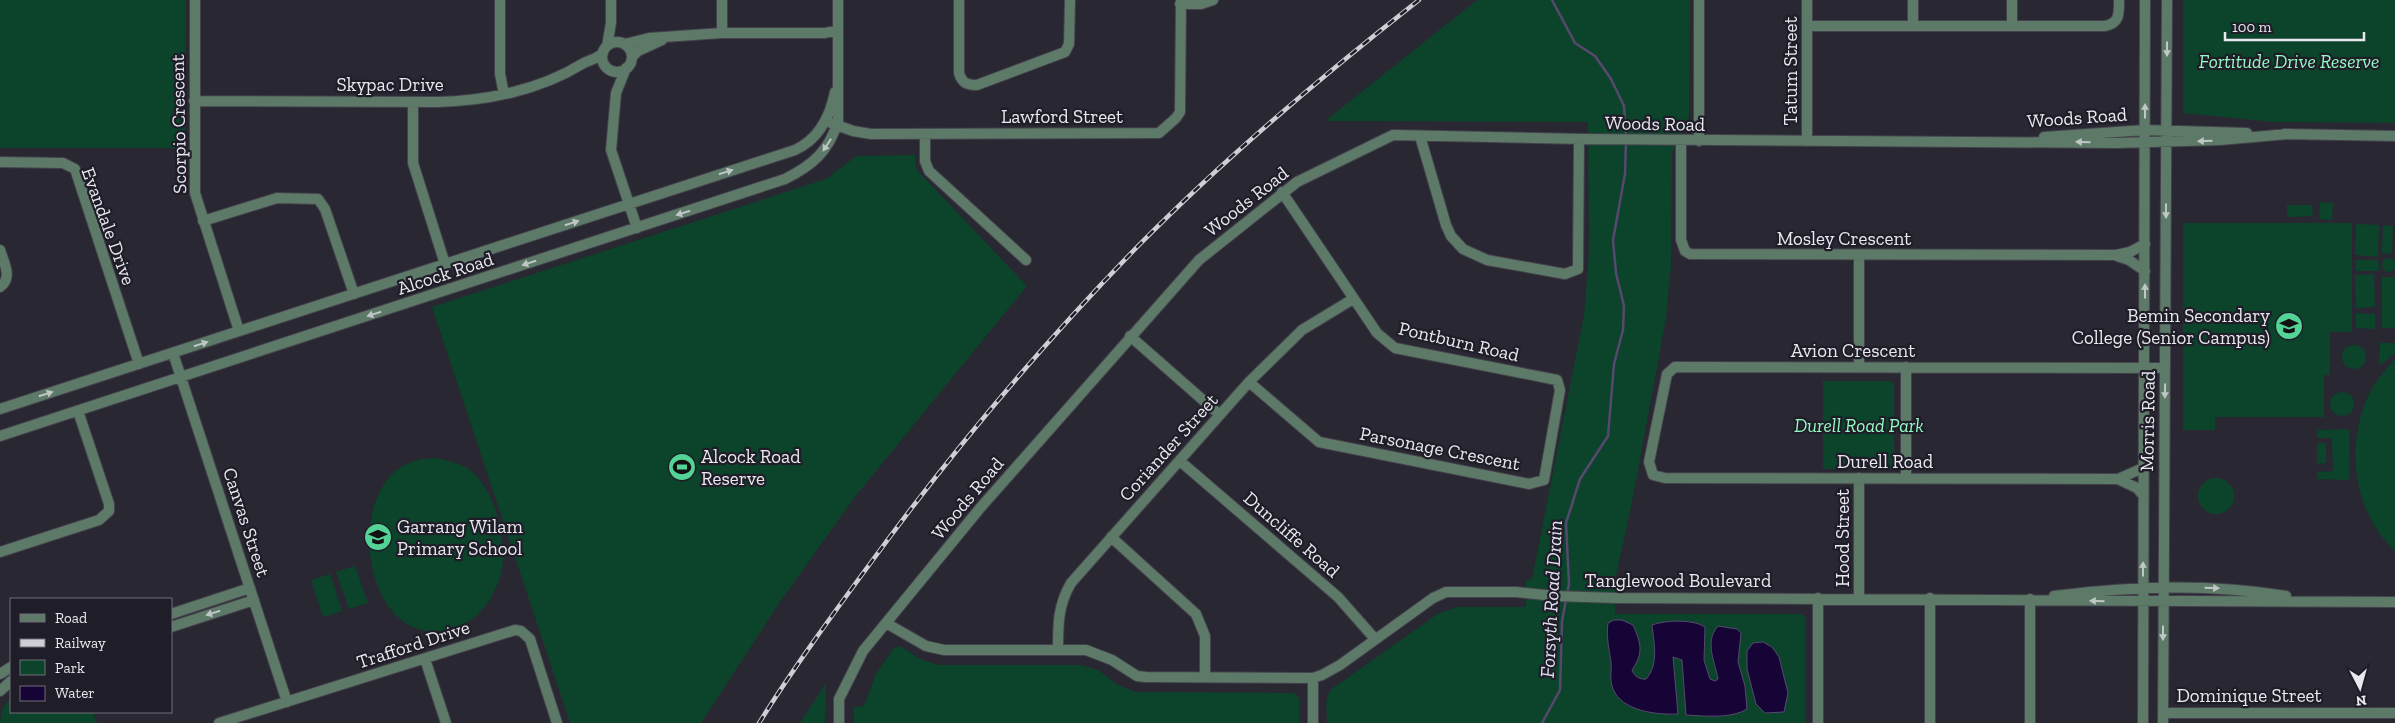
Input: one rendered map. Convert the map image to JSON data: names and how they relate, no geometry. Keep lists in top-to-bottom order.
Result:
{
  "streets": {
    "street": [
      "Tatum Street",
      "Skypac Drive",
      "Lawford Street",
      "Woods Road",
      "Scorpio Crescent",
      "Evandale Drive",
      "Mosley Crescent",
      "Alcock Road",
      "Pontburn Road",
      "Avion Crescent",
      "Morris Road",
      "Coriander Street",
      "Parsonage Crescent",
      "Durell Road",
      "Canvas Street",
      "Duncliffe Road",
      "Hood Street",
      "Tanglewood Boulevard",
      "Trafford Drive",
      "Dominique Street"
    ]
  },
  "crossings": [
    ["Tatum Street", "Woods Road"],
    ["Skypac Drive", "Scorpio Crescent"],
    ["Lawford Street", "Alcock Road"],
    ["Woods Road", "Mosley Crescent"],
    ["Woods Road", "Pontburn Road"],
    ["Woods Road", "Morris Road"],
    ["Woods Road", "Tanglewood Boulevard"],
    ["Scorpio Crescent", "Alcock Road"],
    ["Evandale Drive", "Alcock Road"],
    ["Mosley Crescent", "Morris Road"],
    ["Alcock Road", "Canvas Street"],
    ["Pontburn Road", "Coriander Street"],
    ["Pontburn Road", "Parsonage Crescent"],
    ["Avion Crescent", "Morris Road"],
    ["Avion Crescent", "Durell Road"],
    ["Morris Road", "Durell Road"],
    ["Morris Road", "Tanglewood Boulevard"],
    ["Morris Road", "Dominique Street"],
    ["Coriander Street", "Parsonage Crescent"],
    ["Coriander Street", "Duncliffe Road"],
    ["Coriander Street", "Tanglewood Boulevard"],
    ["Durell Road", "Hood Street"],
    ["Canvas Street", "Trafford Drive"],
    ["Duncliffe Road", "Tanglewood Boulevard"],
    ["Hood Street", "Tanglewood Boulevard"]
  ],
  "water": ["Forsyth Road Drain"],
  "parks": ["Fortitude Drive Reserve", "Durell Road Park"],
  "places": {
    "school or university": ["Bemin Secondary College (Senior Campus)", "Garrang Wilam Primary School"],
    "sports": ["Alcock Road Reserve"]
  },
  "legend": [
    "Road",
    "Railway",
    "Park",
    "Water"
  ],
  "scale_bar": "100 m",
  "north": "bottom"
}
